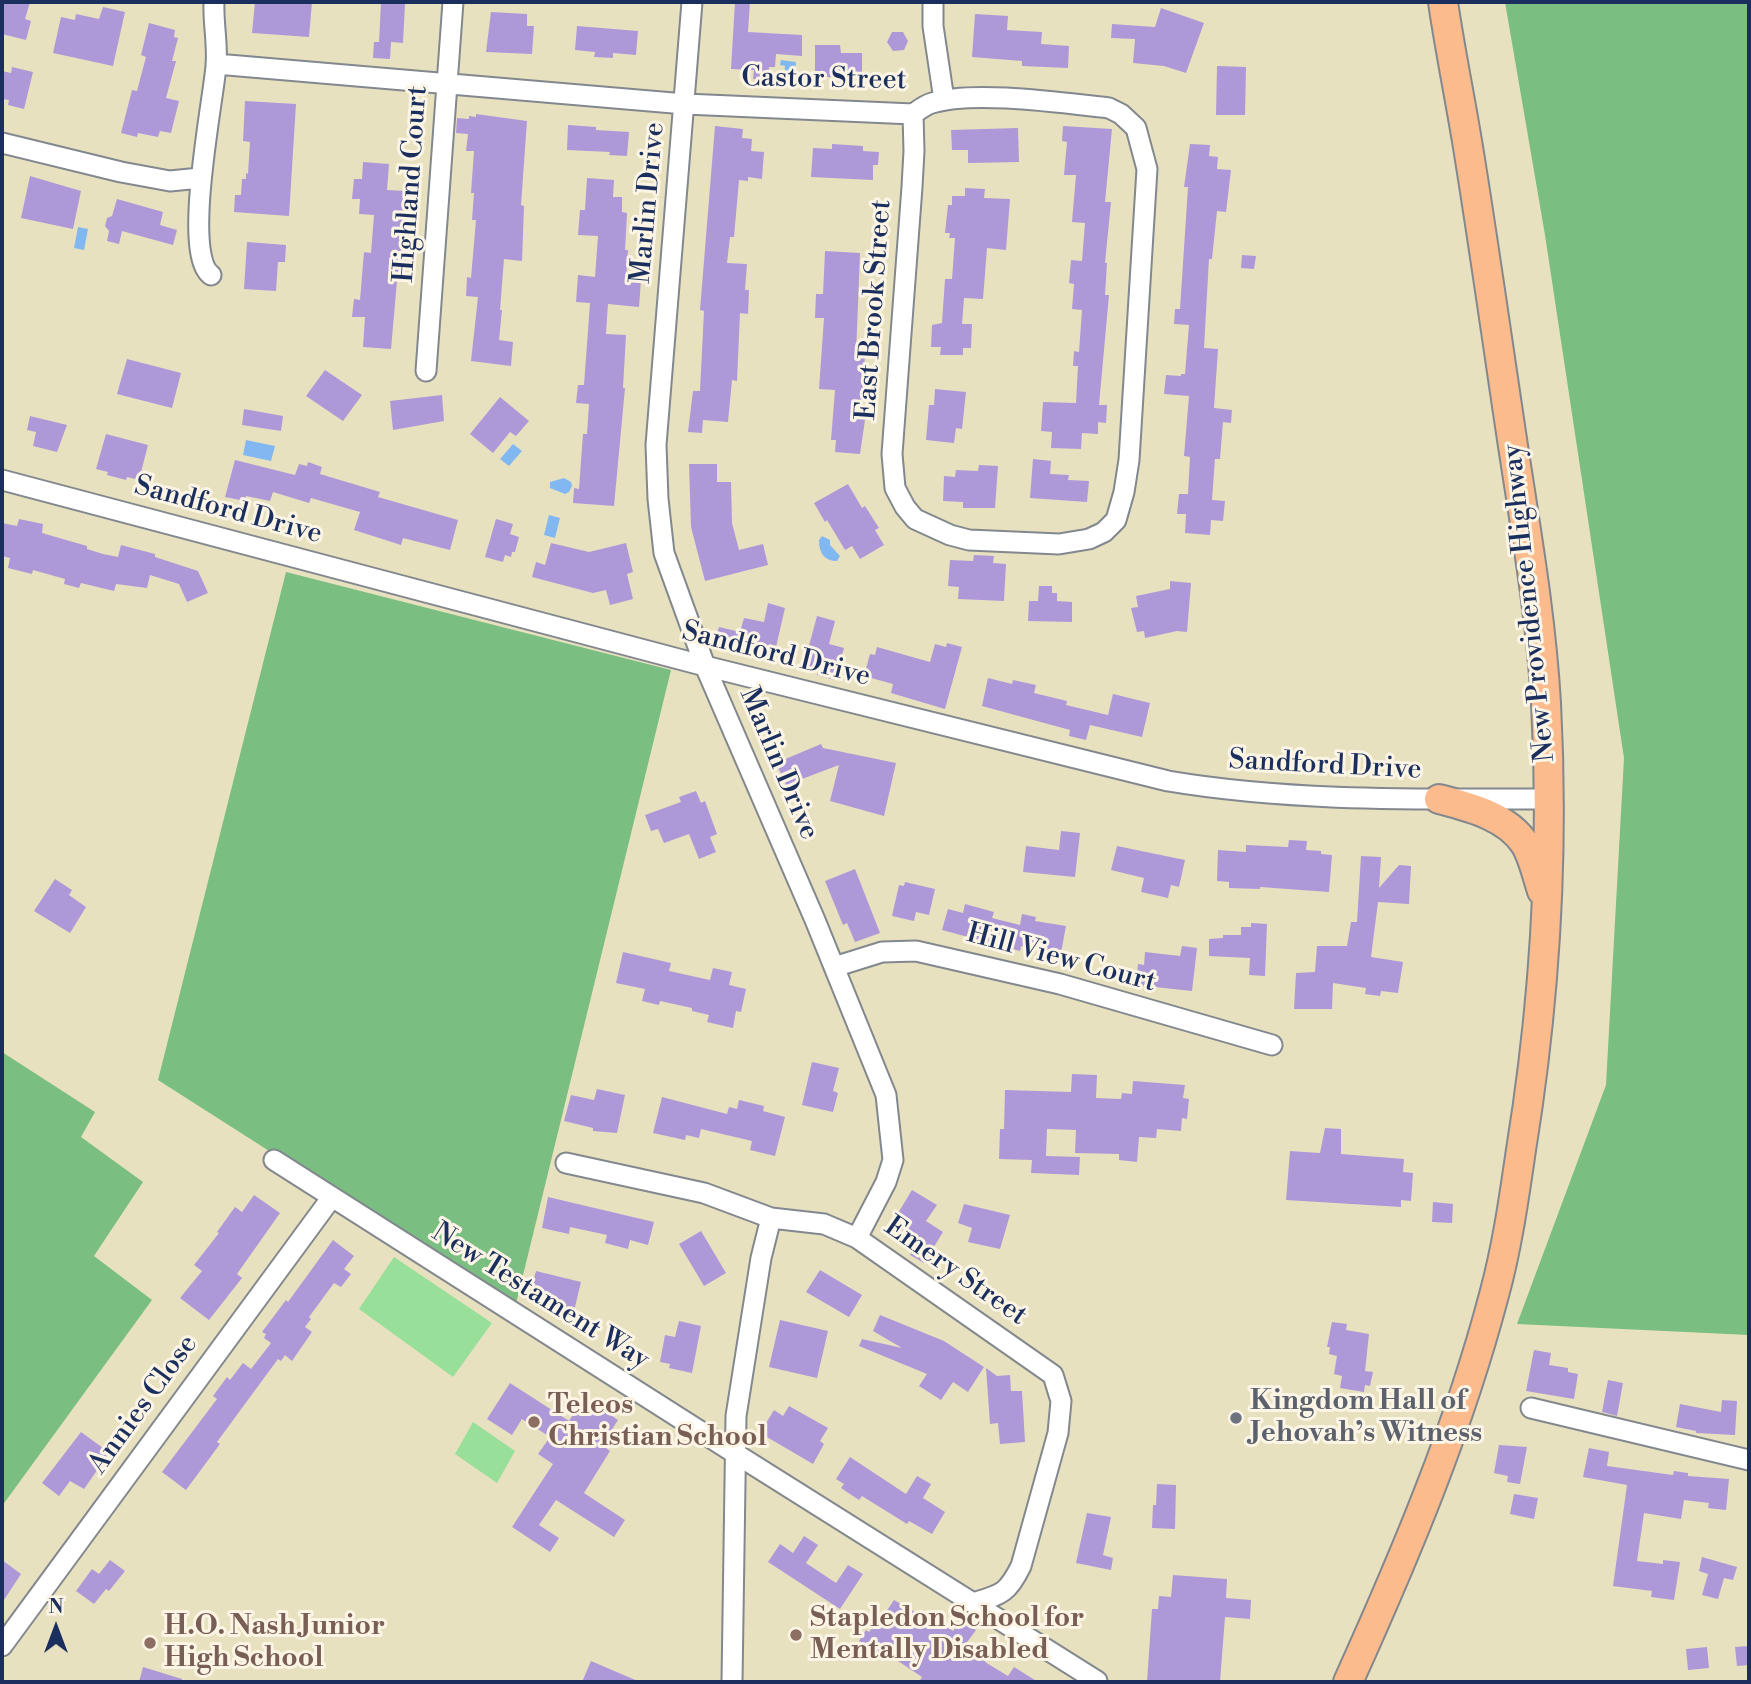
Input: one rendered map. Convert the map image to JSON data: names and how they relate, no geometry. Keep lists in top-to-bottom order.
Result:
{
  "streets": {
    "highway": ["New Providence Highway"],
    "street": [
      "Castor Street",
      "Highland Court",
      "Marlin Drive",
      "East Brook Street",
      "Sandford Drive",
      "Hill View Court",
      "Emery Street",
      "New Testament Way",
      "Annies Close"
    ]
  },
  "crossings": [
    ["Castor Street", "Highland Court"],
    ["Castor Street", "Marlin Drive"],
    ["Castor Street", "East Brook Street"],
    ["Marlin Drive", "Sandford Drive"],
    ["Marlin Drive", "Hill View Court"],
    ["Marlin Drive", "Emery Street"],
    ["Sandford Drive", "New Providence Highway"],
    ["Emery Street", "New Testament Way"],
    ["New Testament Way", "Annies Close"]
  ],
  "places": [
    "Kingdom Hall of Jehovah’s Witness",
    "Teleos Christian School",
    "Stapledon School for Mentally Disabled",
    "H.O. Nash Junior High School"
  ],
  "north": "top"
}
